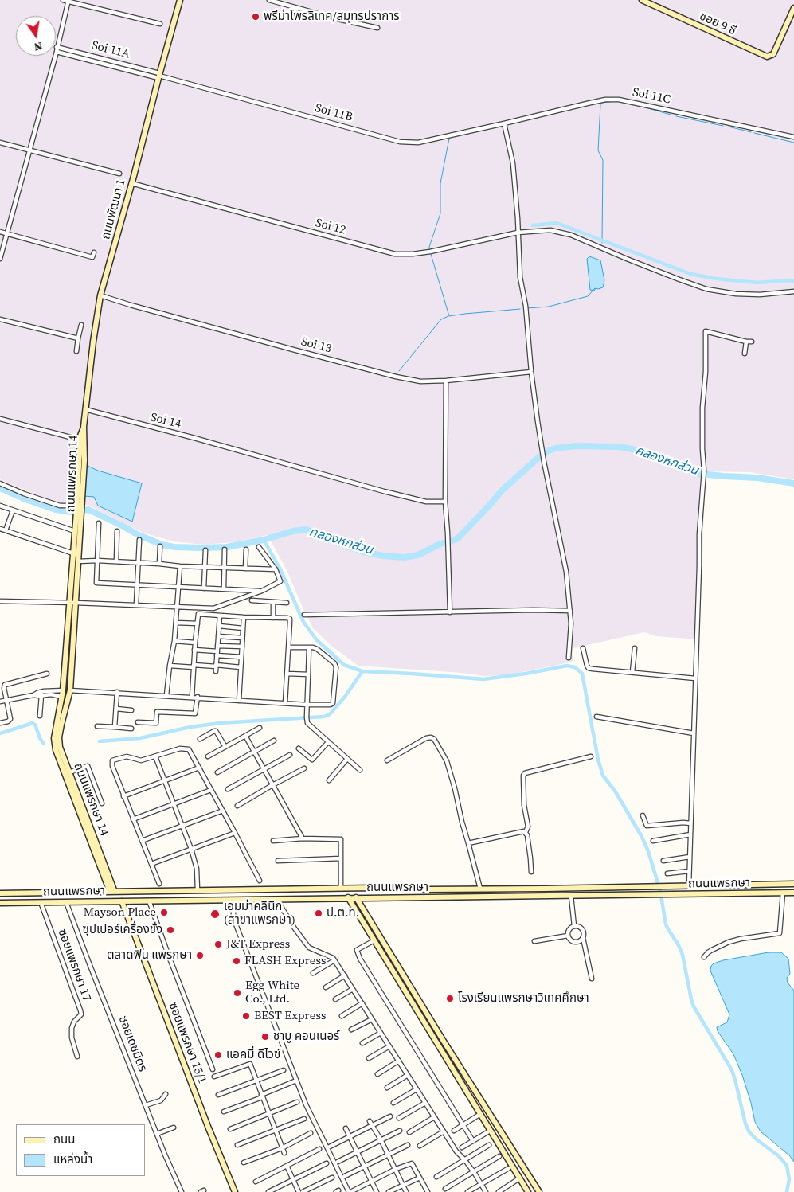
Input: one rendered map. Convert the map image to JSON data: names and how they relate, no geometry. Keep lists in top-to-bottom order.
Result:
{
  "streets": {
    "main road": [
      "ซอย 9 ซี",
      "ถนนพัฒนา 1",
      "ถนนแพรกษา 14",
      "ถนนแพรกษา",
      "ซอยแพรกษา 15/1"
    ],
    "street": [
      "Soi 11C",
      "Soi 11B",
      "Soi 12",
      "Soi 13",
      "Soi 14",
      "ซอยแพรกษา 17",
      "ซอยเดชมิตร"
    ]
  },
  "crossings": [
    ["Soi 11C", "Soi 11B"],
    ["Soi 11B", "ถนนพัฒนา 1"],
    ["ถนนพัฒนา 1", "Soi 12"],
    ["ถนนพัฒนา 1", "Soi 13"],
    ["ถนนพัฒนา 1", "Soi 14"],
    ["ถนนพัฒนา 1", "ถนนแพรกษา 14"],
    ["ถนนแพรกษา 14", "ถนนแพรกษา"],
    ["ถนนแพรกษา", "ซอยแพรกษา 17"],
    ["ถนนแพรกษา", "ซอยแพรกษา 15/1"],
    ["ถนนแพรกษา", "ซอยเดชมิตร"]
  ],
  "water": ["คลองหกส่วน"],
  "places": [
    "พรีม่าโพรลิเทค/สมุทรปราการ",
    "Mayson Place",
    "ป.ต.ท.",
    "เอมม่าคลินิก (สาขาแพรกษา)",
    "ซุปเปอร์เครื่องชั่ง",
    "J&T Express",
    "ตลาดฟิน แพรกษา",
    "FLASH Express",
    "Egg White Co., Ltd.",
    "โรงเรียนแพรกษาวิเทศศึกษา",
    "BEST Express",
    "ชาบู คอนเนอร์",
    "แอคมี่ ดีไวซ์"
  ],
  "legend": ["ถนน", "แหล่งน้ำ"],
  "north": "bottom"
}
